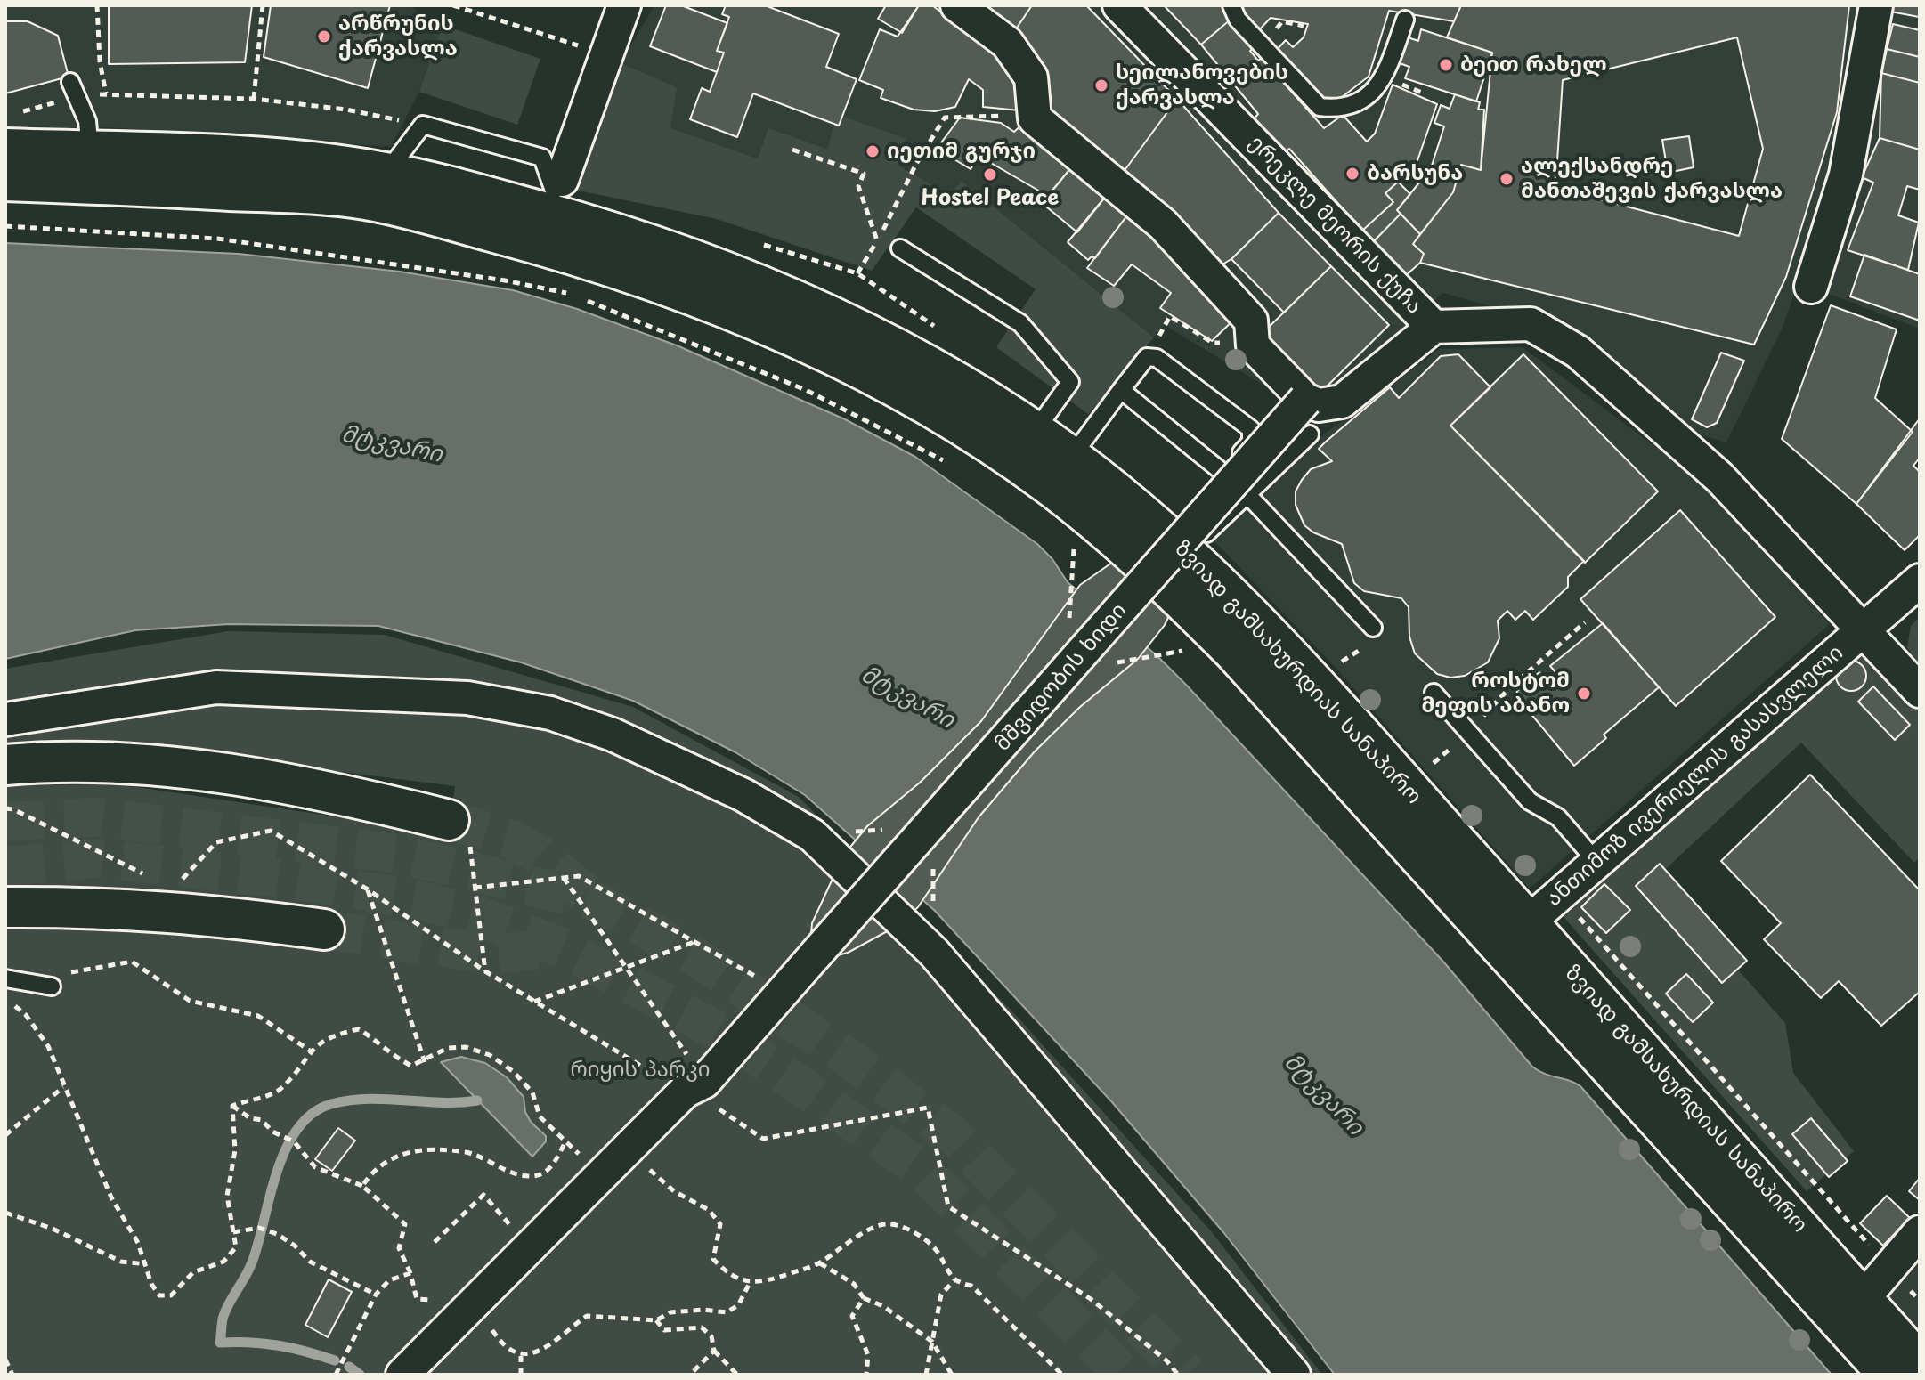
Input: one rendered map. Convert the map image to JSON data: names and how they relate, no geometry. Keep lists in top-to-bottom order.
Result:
{
  "streets": {
    "main road": ["ზვიად გამსახურდიას სანაპირო"],
    "street": ["ერეკლე მეორის ქუჩა", "მშვიდობის ხიდი", "ანთიმოზ ივერიელის გასასვლელი"]
  },
  "crossings": [
    ["ერეკლე მეორის ქუჩა", "ანთიმოზ ივერიელის გასასვლელი"],
    ["ზვიად გამსახურდიას სანაპირო", "ანთიმოზ ივერიელის გასასვლელი"]
  ],
  "water": ["მტკვარი"],
  "parks": ["რიყის პარკი"],
  "places": [
    "არწრუნის ქარვასლა",
    "ბეით რახელ",
    "სეილანოვების ქარვასლა",
    "იეთიმ გურჯი",
    "ბარსუნა",
    "Hostel Peace",
    "ალექსანდრე მანთაშევის ქარვასლა",
    "როსტომ მეფის აბანო"
  ]
}
